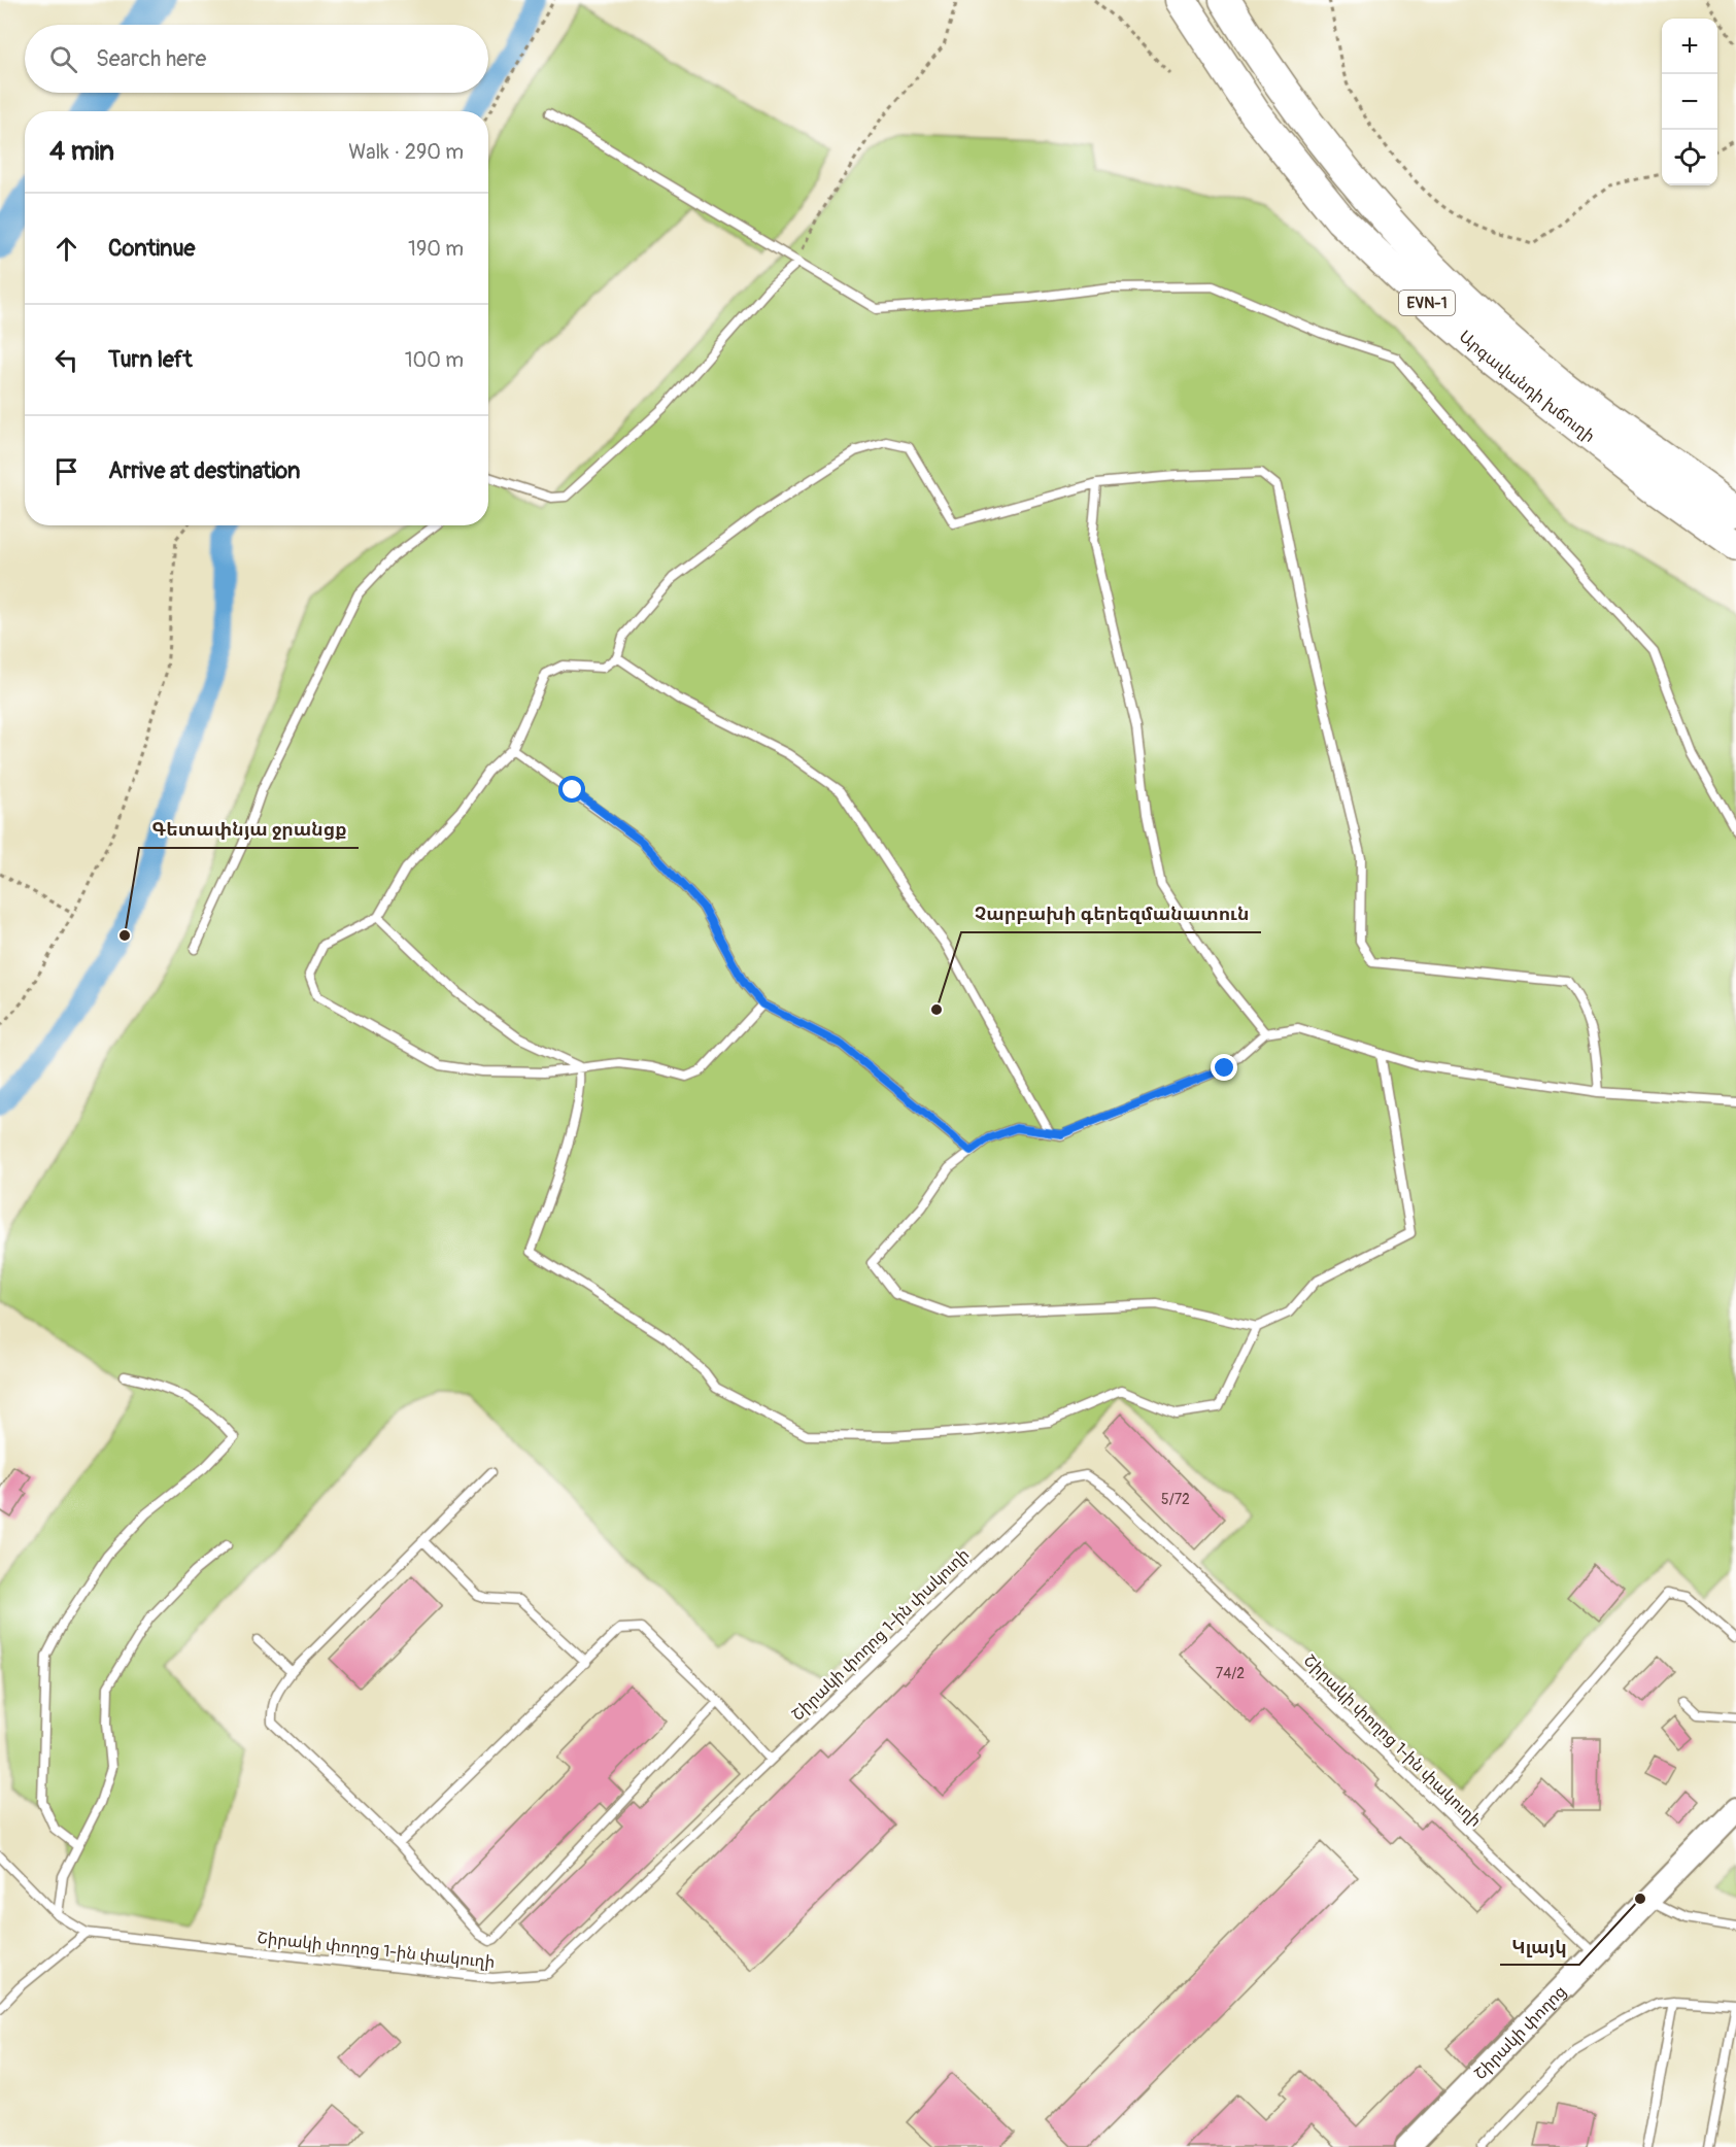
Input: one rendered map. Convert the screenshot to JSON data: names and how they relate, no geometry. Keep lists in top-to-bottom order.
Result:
{
  "streets": {
    "highway": ["EVN-1", "Արգավանդի խճուղի"],
    "main road": ["Շիրակի փողոց"],
    "lane": ["Շիրակի փողոց 1-ին փակուղի"]
  },
  "crossings": [
    ["Շիրակի փողոց 1-ին փակուղի", "Շիրակի փողոց"]
  ],
  "places": ["Գետափնյա ջրանցք", "Չարբախի գերեզմանատուն", "Կլայկ"],
  "house_numbers": ["5/72", "74/2"],
  "page": {
    "map_buttons": ["+", "−"],
    "search": "Search here",
    "heading": ["4 min", "Walk · 290 m"],
    "list": [
      ["Continue", "190 m"],
      ["Turn left", "100 m"],
      "Arrive at destination"
    ]
  }
}
